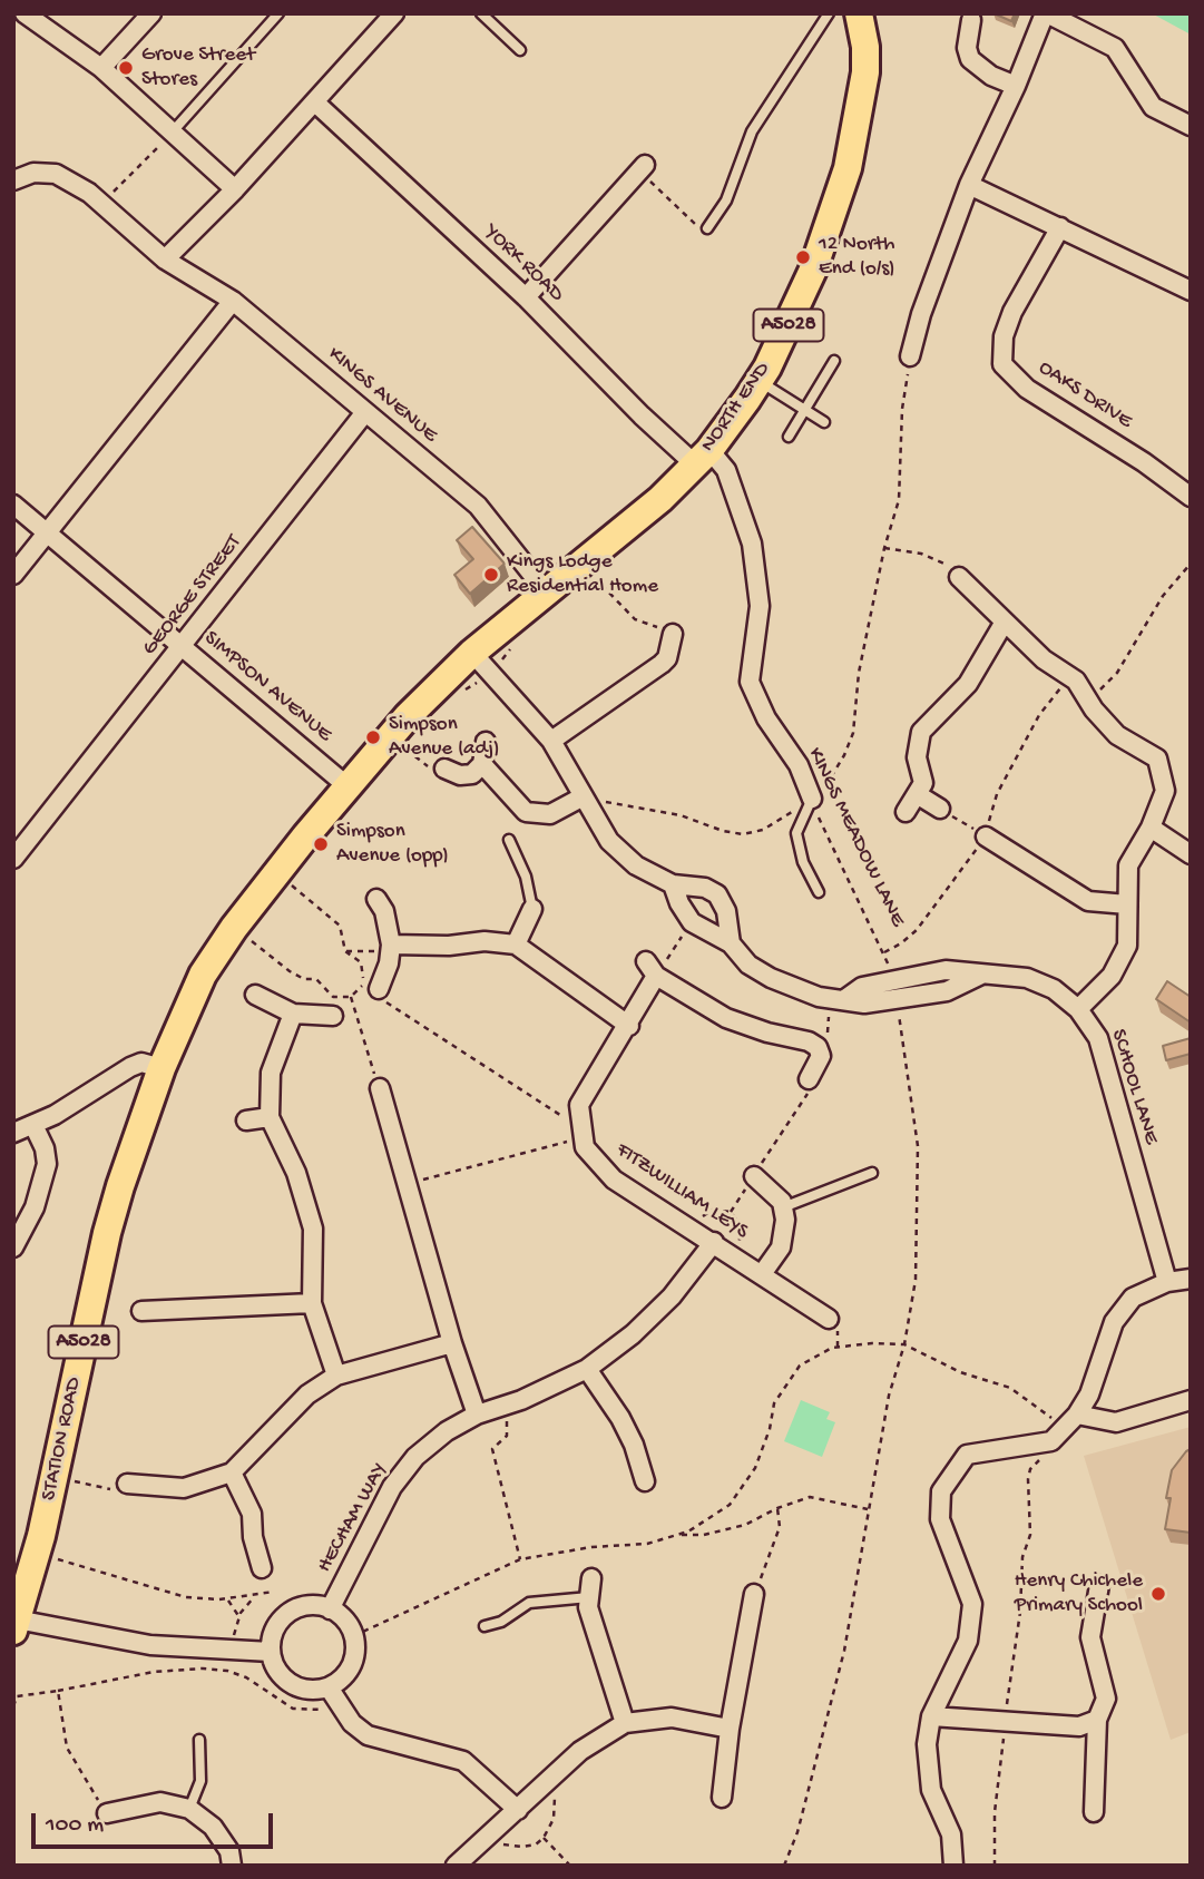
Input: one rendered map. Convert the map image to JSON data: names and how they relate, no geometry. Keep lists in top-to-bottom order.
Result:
{
  "streets": {
    "main road": ["A5028", "NORTH END", "STATION ROAD"],
    "street": [
      "YORK ROAD",
      "KINGS AVENUE",
      "OAKS DRIVE",
      "GEORGE STREET",
      "SIMPSON AVENUE",
      "KINGS MEADOW LANE",
      "SCHOOL LANE",
      "FITZWILLIAM LEYS",
      "HECHAM WAY"
    ]
  },
  "crossings": [
    ["YORK ROAD", "NORTH END"],
    ["YORK ROAD", "KINGS MEADOW LANE"],
    ["A5028", "KINGS AVENUE"],
    ["A5028", "NORTH END"],
    ["A5028", "SIMPSON AVENUE"],
    ["A5028", "STATION ROAD"],
    ["KINGS AVENUE", "NORTH END"],
    ["KINGS AVENUE", "GEORGE STREET"],
    ["NORTH END", "KINGS MEADOW LANE"],
    ["GEORGE STREET", "SIMPSON AVENUE"],
    ["FITZWILLIAM LEYS", "HECHAM WAY"]
  ],
  "places": [
    "Grove Street Stores",
    "12 North End (o/s)",
    "Kings Lodge Residential Home",
    "Simpson Avenue (adj)",
    "Simpson Avenue (opp)",
    "Henry Chichele Primary School"
  ],
  "scale_bar": "100 m"
}
